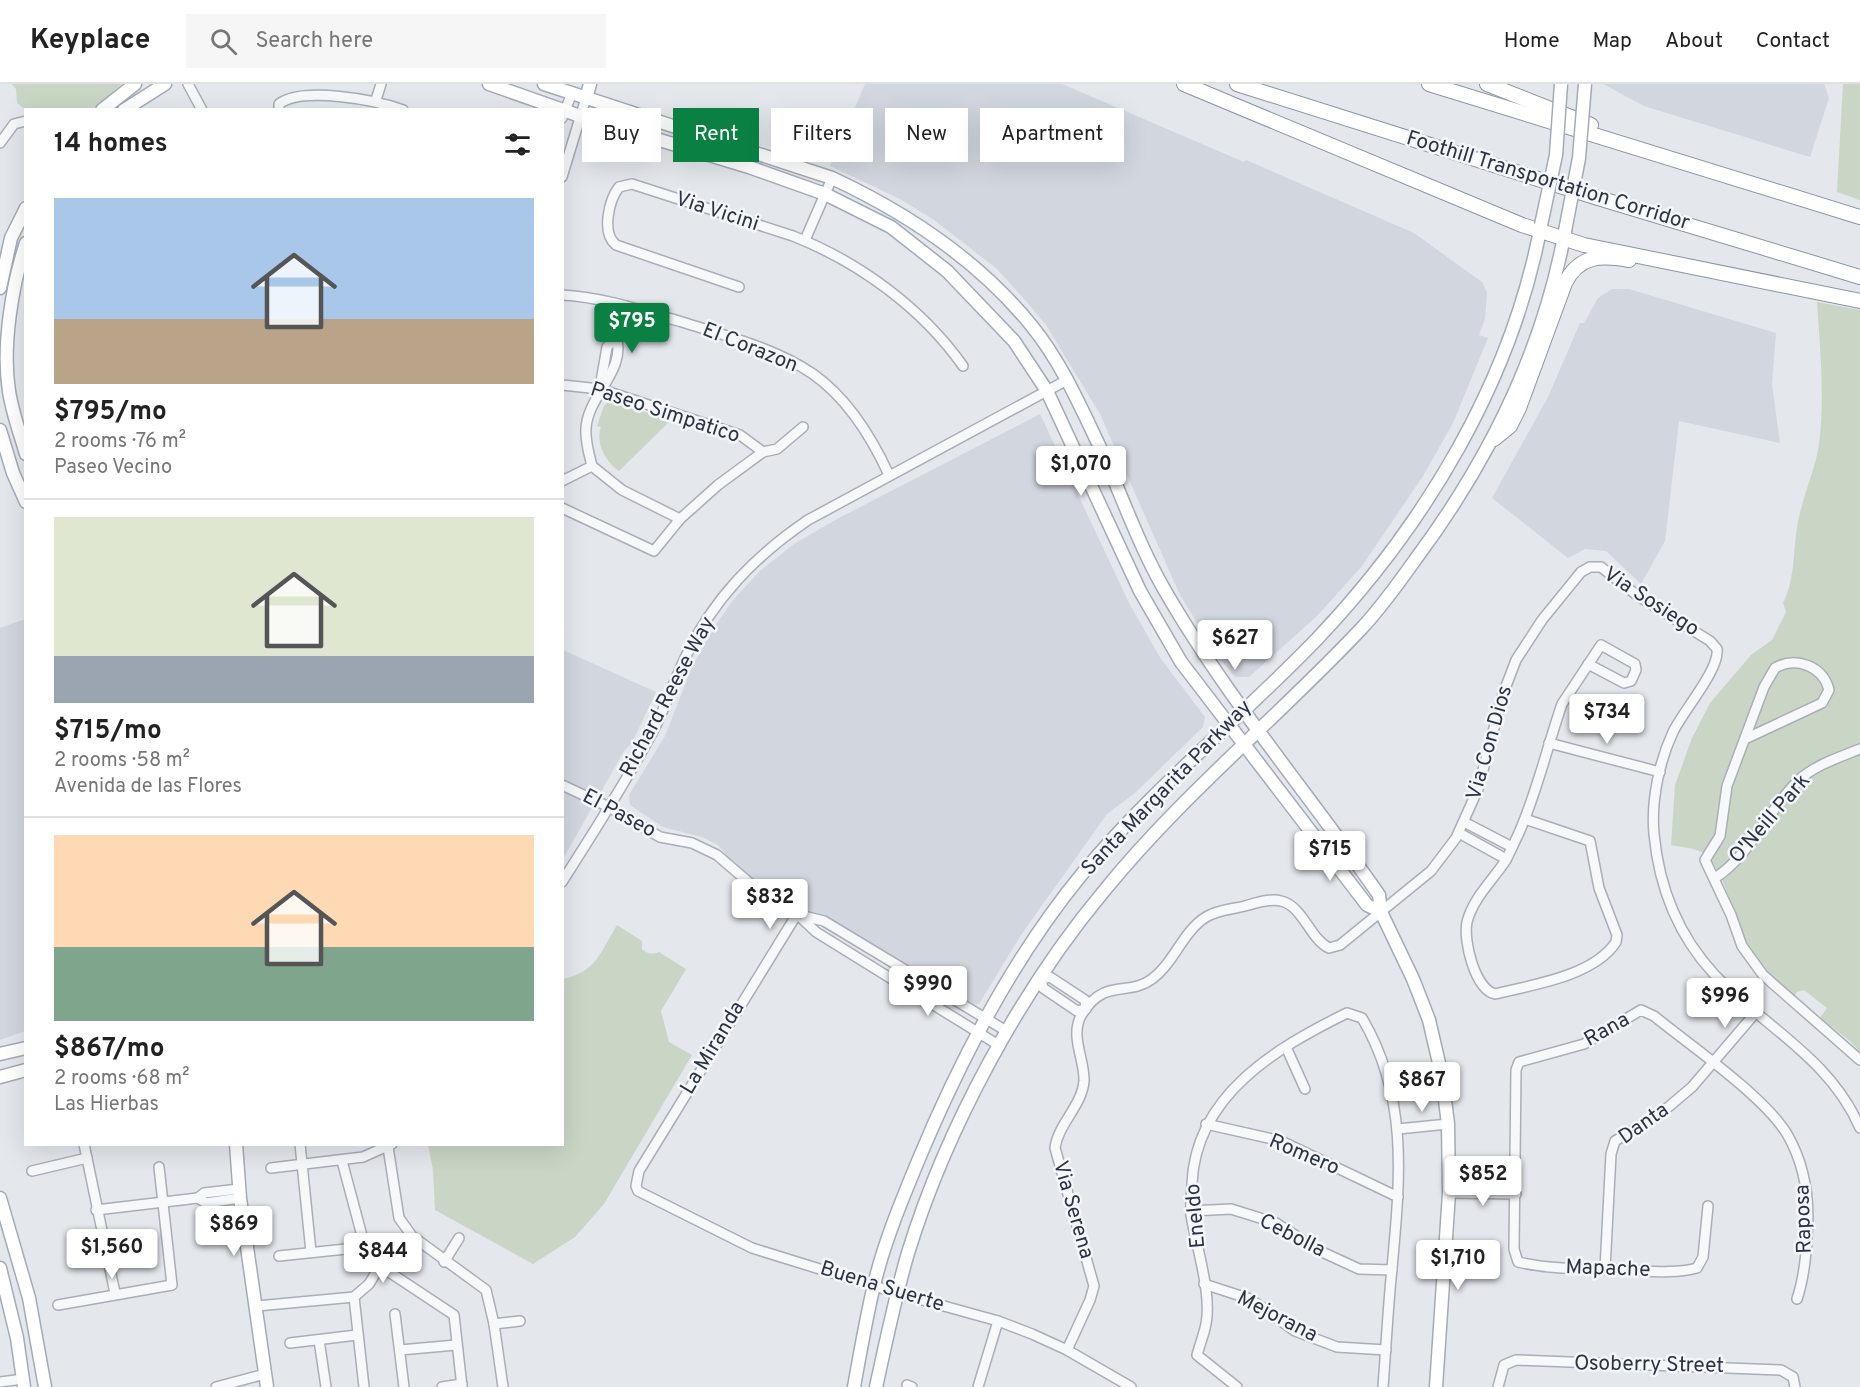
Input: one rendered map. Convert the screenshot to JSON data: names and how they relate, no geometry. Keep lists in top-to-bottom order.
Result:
{
  "streets": {
    "highway": ["Foothill Transportation Corridor"],
    "main road": ["Santa Margarita Parkway"],
    "street": [
      "Via Vicini",
      "El Corazon",
      "Paseo Simpatico",
      "Via Sosiego",
      "Richard Reese Way",
      "Via Con Dios",
      "El Paseo",
      "O'Neill Park",
      "Rana",
      "La Miranda",
      "Danta",
      "Romero",
      "Via Serena",
      "Eneldo",
      "Raposa",
      "Cebolla",
      "Mapache",
      "Buena Suerte",
      "Mejorana",
      "Osoberry Street"
    ]
  },
  "crossings": [
    ["El Corazon", "Richard Reese Way"],
    ["Via Sosiego", "Via Con Dios"],
    ["Richard Reese Way", "El Paseo"],
    ["Santa Margarita Parkway", "El Paseo"],
    ["Santa Margarita Parkway", "Buena Suerte"],
    ["El Paseo", "La Miranda"],
    ["Rana", "Danta"],
    ["Rana", "Raposa"],
    ["Rana", "Mapache"],
    ["La Miranda", "Buena Suerte"],
    ["Danta", "Raposa"],
    ["Danta", "Mapache"],
    ["Romero", "Eneldo"],
    ["Via Serena", "Buena Suerte"],
    ["Eneldo", "Cebolla"],
    ["Eneldo", "Mejorana"]
  ],
  "page": {
    "header": "Keyplace",
    "search": "Search here",
    "nav": [
      "Home",
      "Map",
      "About",
      "Contact"
    ],
    "chip": [
      "Buy",
      "Rent",
      "Filters",
      "New",
      "Apartment"
    ],
    "heading": "14 homes",
    "list": [
      {
        "name": "$795/mo",
        "note": "2 rooms · 76 m² · Paseo Vecino"
      },
      {
        "name": "$715/mo",
        "note": "2 rooms · 58 m² · Avenida de las Flores"
      },
      {
        "name": "$867/mo",
        "note": "2 rooms · 68 m² · Las Hierbas"
      }
    ],
    "price": [
      "$795",
      "$1,070",
      "$627",
      "$734",
      "$715",
      "$832",
      "$990",
      "$996",
      "$867",
      "$852",
      "$869",
      "$1,560",
      "$844",
      "$1,710"
    ]
  }
}
